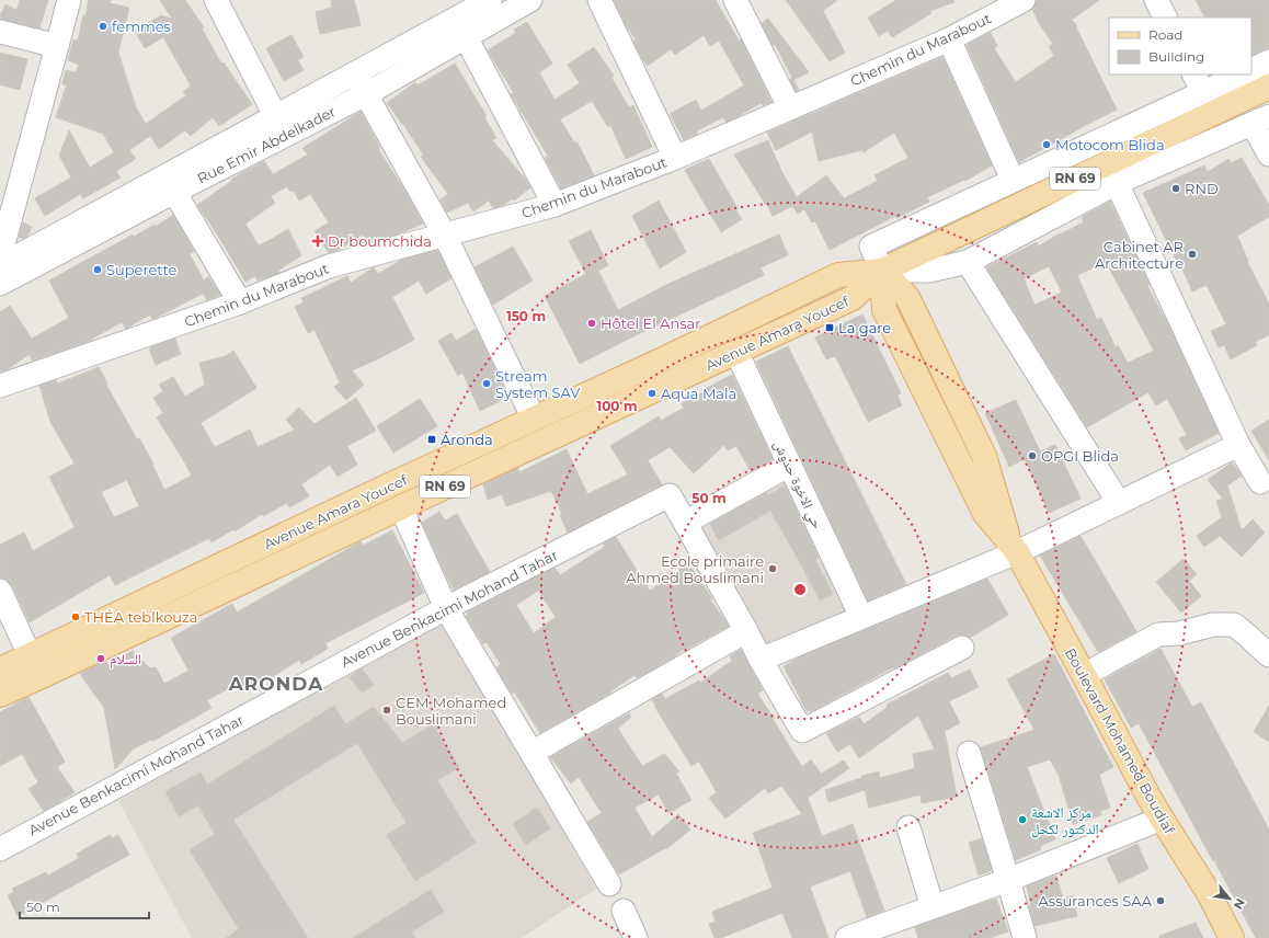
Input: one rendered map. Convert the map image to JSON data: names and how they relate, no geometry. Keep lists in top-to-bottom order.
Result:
{
  "streets": {
    "main road": ["RN 69", "Avenue Amara Youcef", "Boulevard Mohamed Boudiaf"],
    "street": [
      "Chemin du Marabout",
      "Rue Emir Abdelkader",
      "حي الاخوة حدوش",
      "Avenue Benkacimi Mohand Tahar"
    ]
  },
  "crossings": [
    ["RN 69", "Avenue Amara Youcef"],
    ["RN 69", "Boulevard Mohamed Boudiaf"],
    ["Avenue Amara Youcef", "حي الاخوة حدوش"],
    ["Avenue Amara Youcef", "Boulevard Mohamed Boudiaf"]
  ],
  "districts": ["ARONDA"],
  "places": {
    "other": [
      "femmes",
      "Motocom Blida",
      "RND",
      "Cabinet AR Architecture",
      "Superette",
      "Hôtel El Ansar",
      "Stream System SAV",
      "Aqua Mala",
      "OPGI Blida",
      "Ecole primaire Ahmed Bouslimani",
      "THÉA teblkouza",
      "السلام",
      "CEM Mohamed Bouslimani",
      "مركز الاشعة الدكتور لكحل",
      "Assurances SAA"
    ],
    "health": ["Dr boumchida"],
    "transit": ["La gare", "Aronda"]
  },
  "legend": ["Road", "Building"],
  "scale_bar": "50 m",
  "north": "bottom right",
  "rings": ["150 m", "100 m", "50 m"]
}
